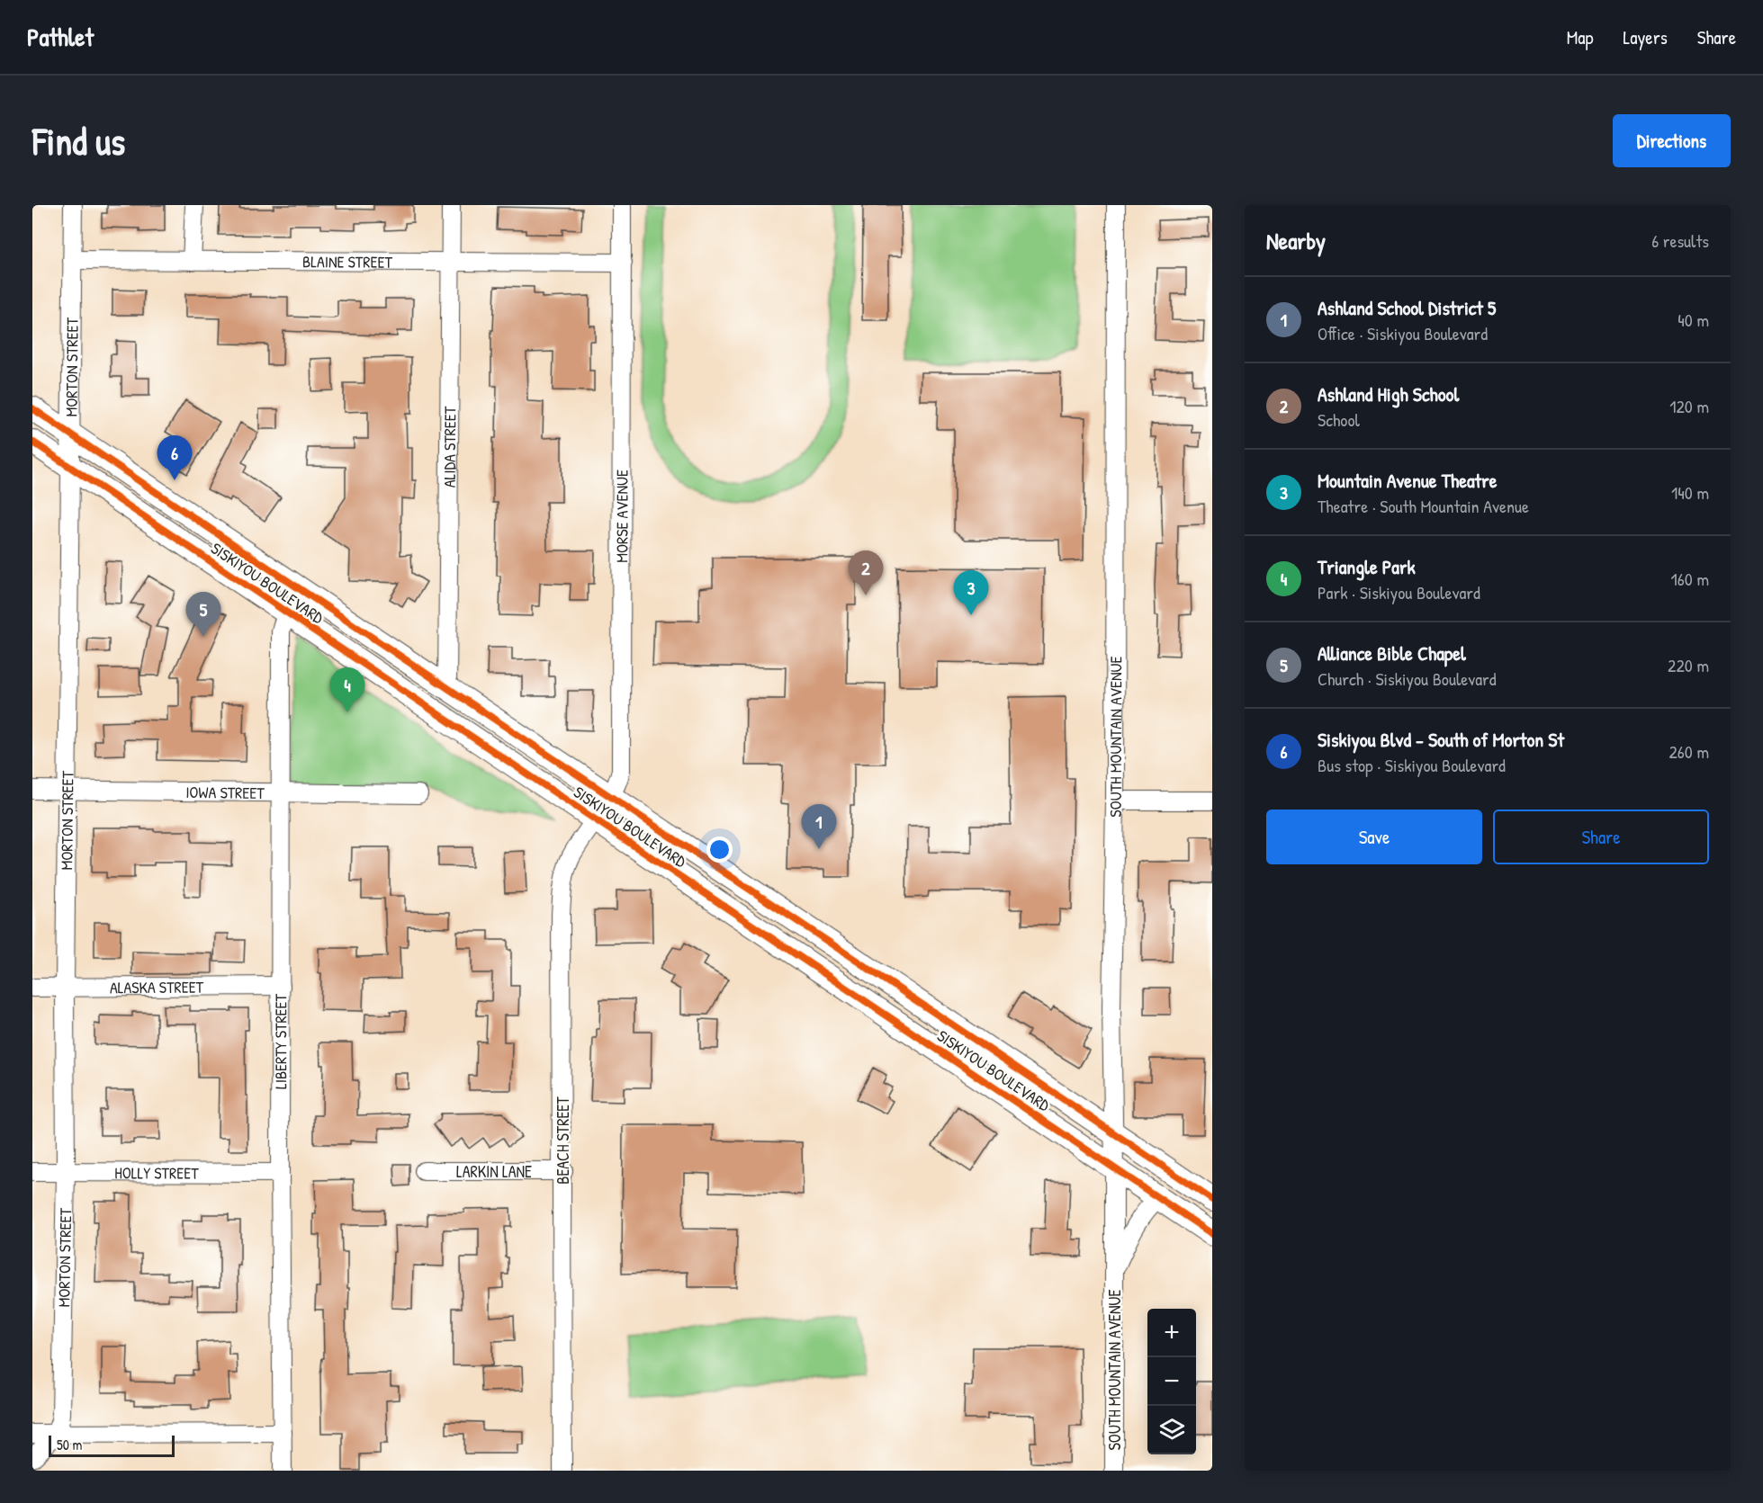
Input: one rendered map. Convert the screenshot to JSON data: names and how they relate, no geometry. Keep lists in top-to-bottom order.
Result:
{
  "streets": {
    "main road": ["SISKIYOU BOULEVARD"],
    "street": [
      "BLAINE STREET",
      "MORTON STREET",
      "ALIDA STREET",
      "MORSE AVENUE",
      "SOUTH MOUNTAIN AVENUE",
      "IOWA STREET",
      "ALASKA STREET",
      "LIBERTY STREET",
      "BEACH STREET",
      "LARKIN LANE",
      "HOLLY STREET"
    ]
  },
  "crossings": [
    ["BLAINE STREET", "MORTON STREET"],
    ["BLAINE STREET", "ALIDA STREET"],
    ["BLAINE STREET", "MORSE AVENUE"],
    ["MORTON STREET", "SISKIYOU BOULEVARD"],
    ["MORTON STREET", "IOWA STREET"],
    ["MORTON STREET", "ALASKA STREET"],
    ["MORTON STREET", "HOLLY STREET"],
    ["ALIDA STREET", "SISKIYOU BOULEVARD"],
    ["MORSE AVENUE", "SISKIYOU BOULEVARD"],
    ["MORSE AVENUE", "BEACH STREET"],
    ["SISKIYOU BOULEVARD", "SOUTH MOUNTAIN AVENUE"],
    ["SISKIYOU BOULEVARD", "LIBERTY STREET"],
    ["SISKIYOU BOULEVARD", "BEACH STREET"],
    ["IOWA STREET", "LIBERTY STREET"],
    ["ALASKA STREET", "LIBERTY STREET"],
    ["LIBERTY STREET", "HOLLY STREET"],
    ["BEACH STREET", "LARKIN LANE"]
  ],
  "scale_bar": "50 m",
  "page": {
    "header": "Pathlet",
    "nav": ["Map", "Layers", "Share"],
    "buttons": [
      "Directions",
      ["Save", "Share"]
    ],
    "title": "Find us",
    "heading": ["Nearby", "6 results"],
    "list": [
      {
        "mark": "1",
        "name": "Ashland School District 5",
        "note": "Office · Siskiyou Boulevard",
        "value": "40 m"
      },
      {
        "mark": "2",
        "name": "Ashland High School",
        "note": "School",
        "value": "120 m"
      },
      {
        "mark": "3",
        "name": "Mountain Avenue Theatre",
        "note": "Theatre · South Mountain Avenue",
        "value": "140 m"
      },
      {
        "mark": "4",
        "name": "Triangle Park",
        "note": "Park · Siskiyou Boulevard",
        "value": "160 m"
      },
      {
        "mark": "5",
        "name": "Alliance Bible Chapel",
        "note": "Church · Siskiyou Boulevard",
        "value": "220 m"
      },
      {
        "mark": "6",
        "name": "Siskiyou Blvd - South of Morton St",
        "note": "Bus stop · Siskiyou Boulevard",
        "value": "260 m"
      }
    ],
    "pins": [
      "6",
      "2",
      "3",
      "5",
      "4",
      "1"
    ],
    "map_buttons": ["+", "−"],
    "scale": "50 m"
  }
}
